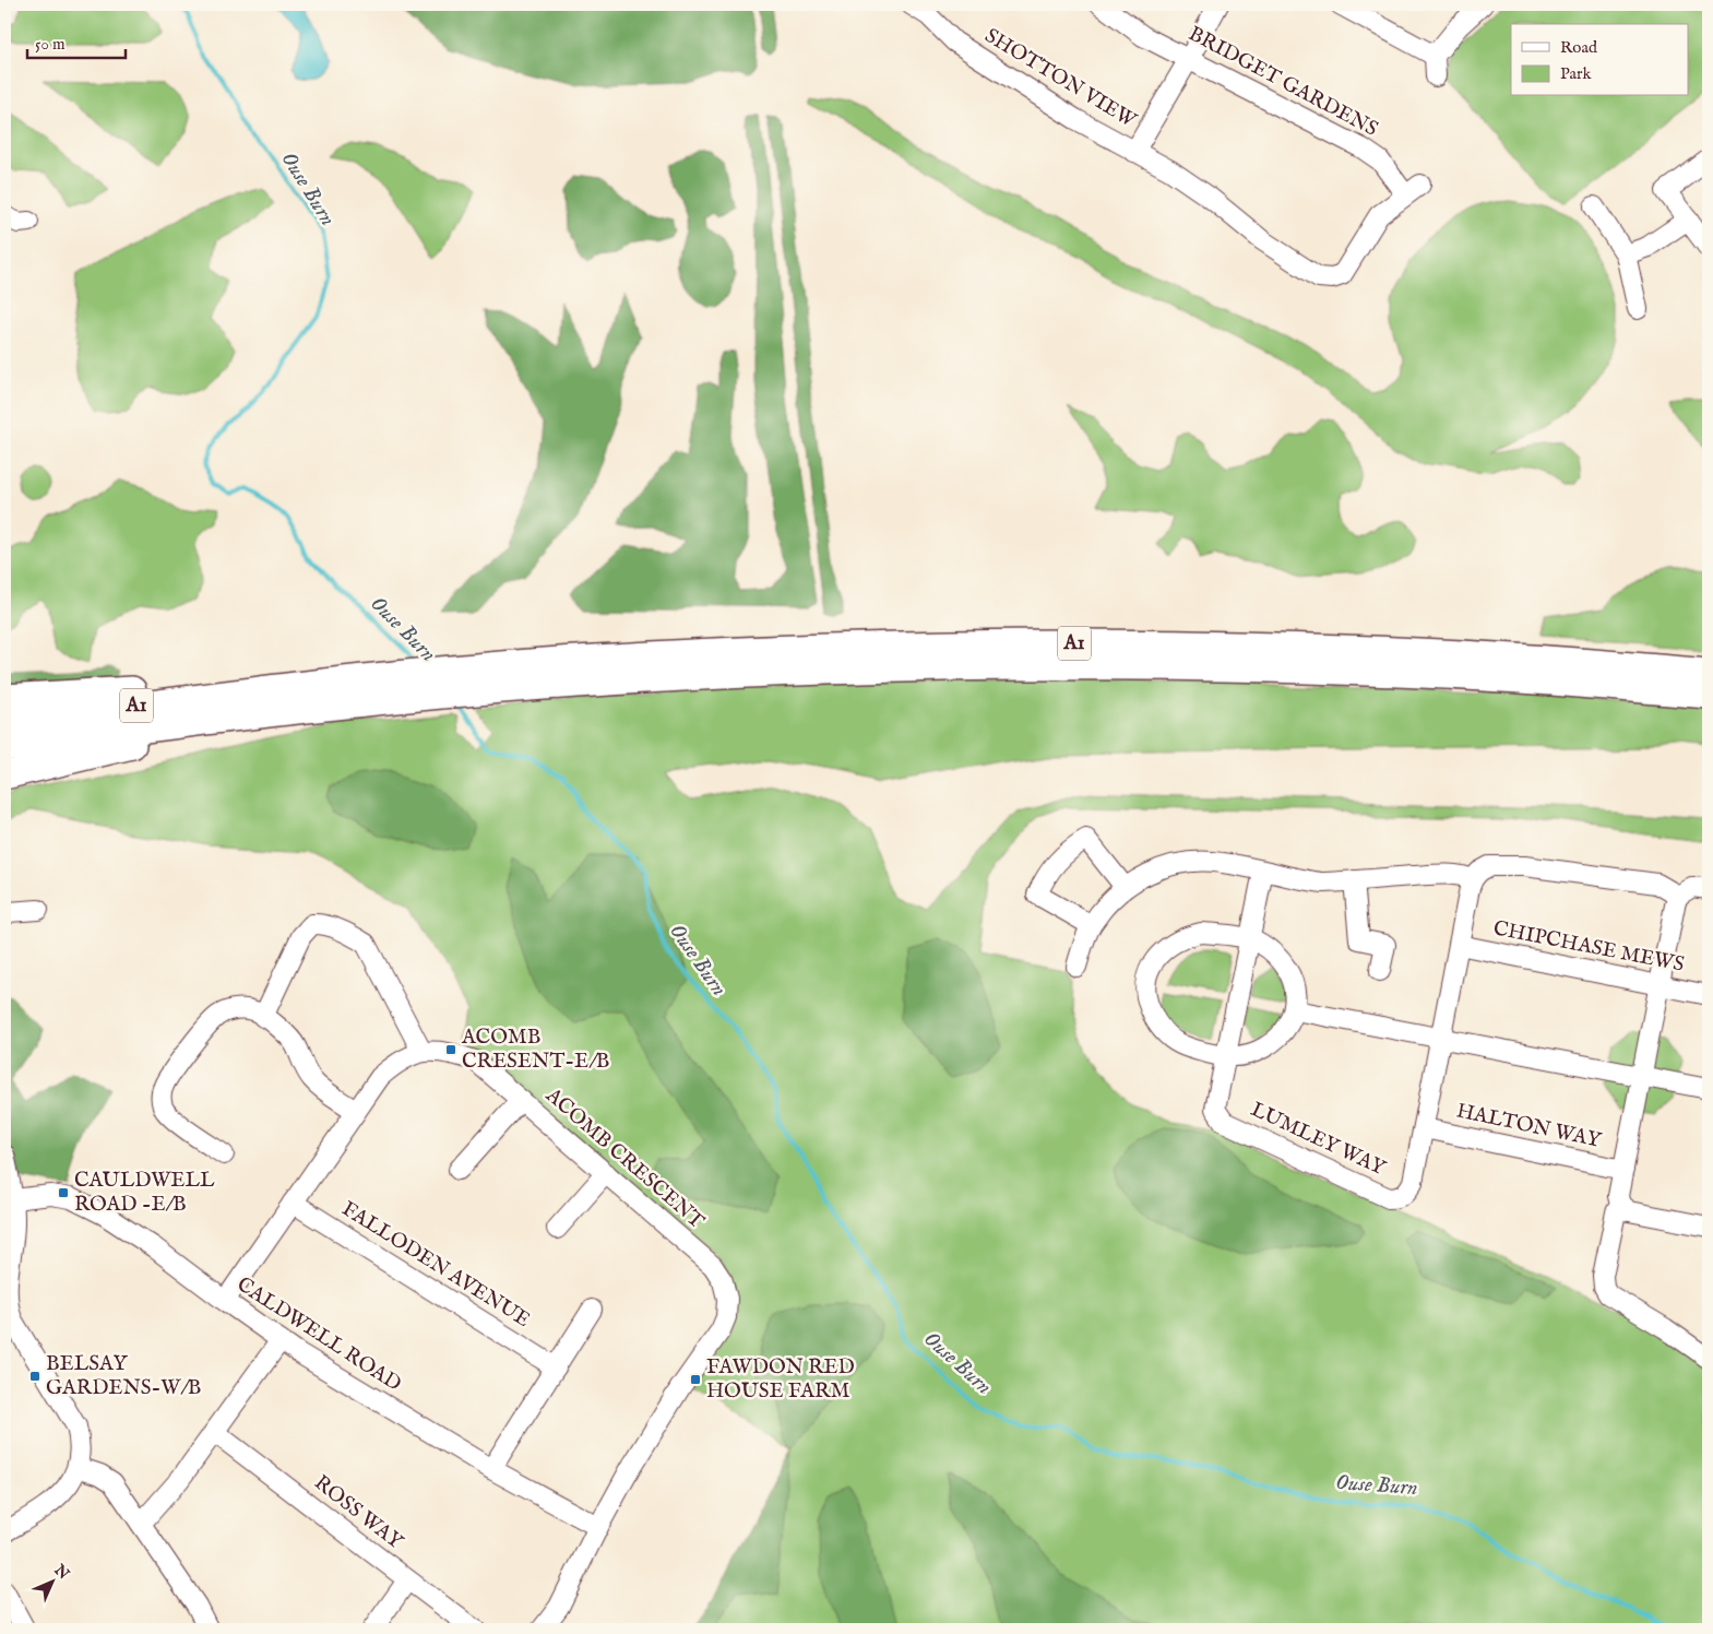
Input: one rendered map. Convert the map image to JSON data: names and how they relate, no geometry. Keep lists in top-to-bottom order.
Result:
{
  "streets": {
    "highway": ["A1"],
    "street": [
      "SHOTTON VIEW",
      "BRIDGET GARDENS",
      "CHIPCHASE MEWS",
      "HALTON WAY",
      "LUMLEY WAY",
      "ACOMB CRESCENT",
      "FALLODEN AVENUE",
      "CALDWELL ROAD",
      "ROSS WAY"
    ]
  },
  "crossings": [
    ["SHOTTON VIEW", "BRIDGET GARDENS"],
    ["CHIPCHASE MEWS", "HALTON WAY"],
    ["HALTON WAY", "LUMLEY WAY"],
    ["ACOMB CRESCENT", "FALLODEN AVENUE"],
    ["ACOMB CRESCENT", "CALDWELL ROAD"]
  ],
  "water": ["Ouse Burn"],
  "places": {
    "transit": [
      "ACOMB CRESENT-E/B",
      "CAULDWELL ROAD -E/B",
      "BELSAY GARDENS-W/B",
      "FAWDON RED HOUSE FARM"
    ]
  },
  "legend": ["Road", "Park"],
  "scale_bar": "50 m",
  "north": "top right"
}
